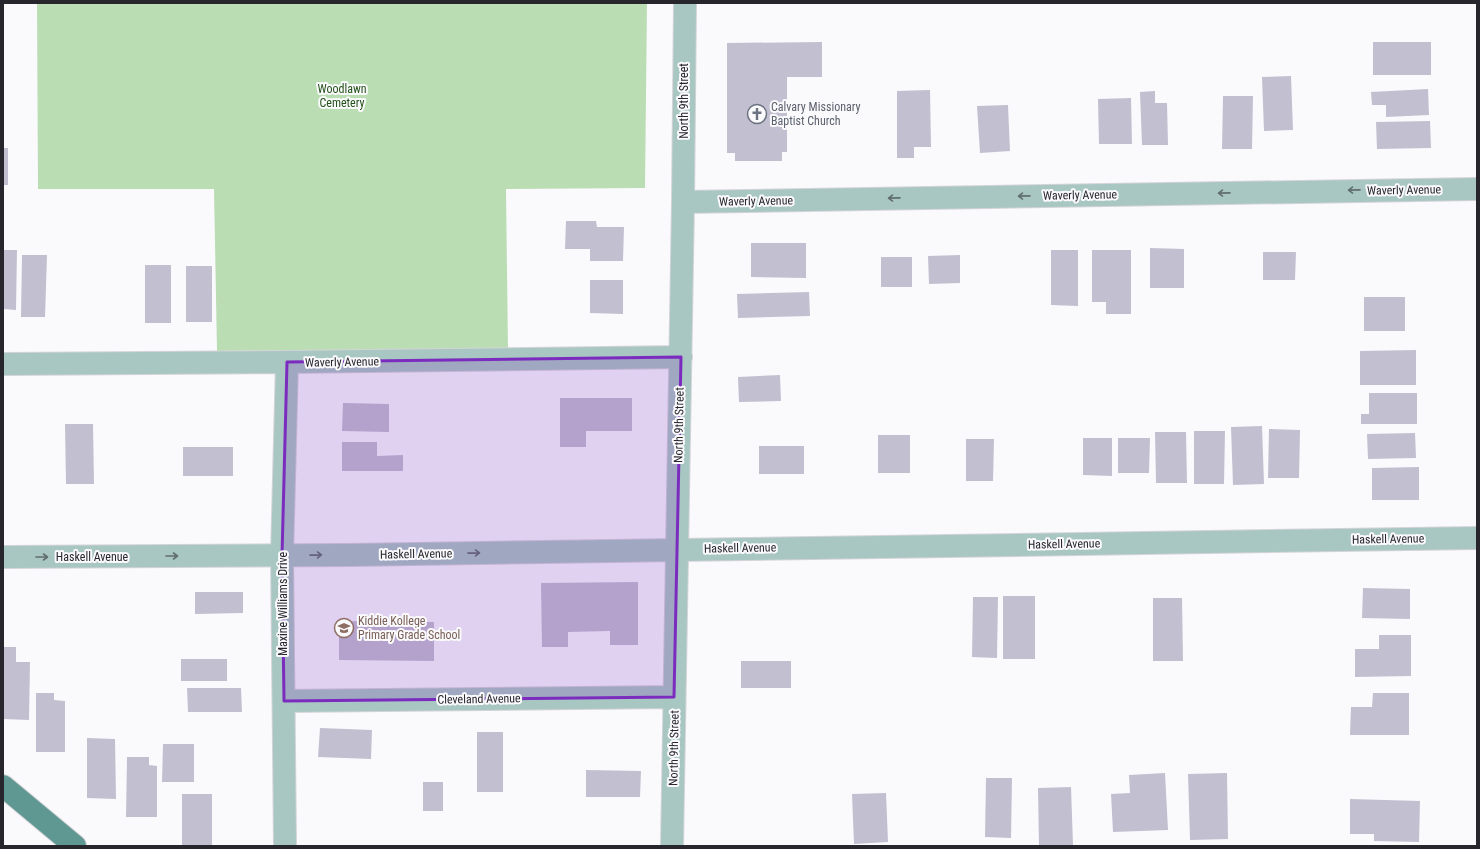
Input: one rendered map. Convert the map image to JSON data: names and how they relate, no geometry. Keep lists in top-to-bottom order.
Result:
{
  "streets": {
    "street": [
      "North 9th Street",
      "Waverly Avenue",
      "Haskell Avenue",
      "Maxine Williams Drive",
      "Cleveland Avenue"
    ]
  },
  "crossings": [
    ["North 9th Street", "Waverly Avenue"],
    ["North 9th Street", "Haskell Avenue"],
    ["North 9th Street", "Cleveland Avenue"],
    ["Waverly Avenue", "Maxine Williams Drive"],
    ["Haskell Avenue", "Maxine Williams Drive"],
    ["Maxine Williams Drive", "Cleveland Avenue"]
  ],
  "one_way": ["Waverly Avenue", "Haskell Avenue"],
  "parks": ["Woodlawn Cemetery"],
  "places": {
    "church": ["Calvary Missionary Baptist Church"],
    "school or university": ["Kiddie Kollege Primary Grade School"]
  }
}
